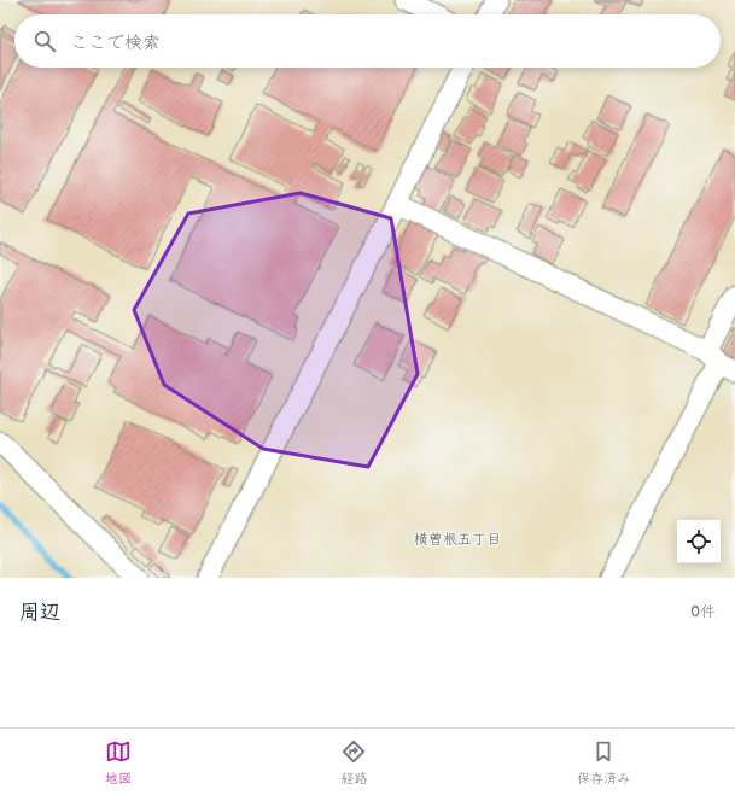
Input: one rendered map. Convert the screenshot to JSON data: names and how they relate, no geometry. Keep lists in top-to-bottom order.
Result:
{
  "districts": ["横曽根五丁目"],
  "page": {
    "search": "ここで検索",
    "heading": ["周辺", "0件"],
    "nav": ["地図", "経路", "保存済み"]
  }
}
